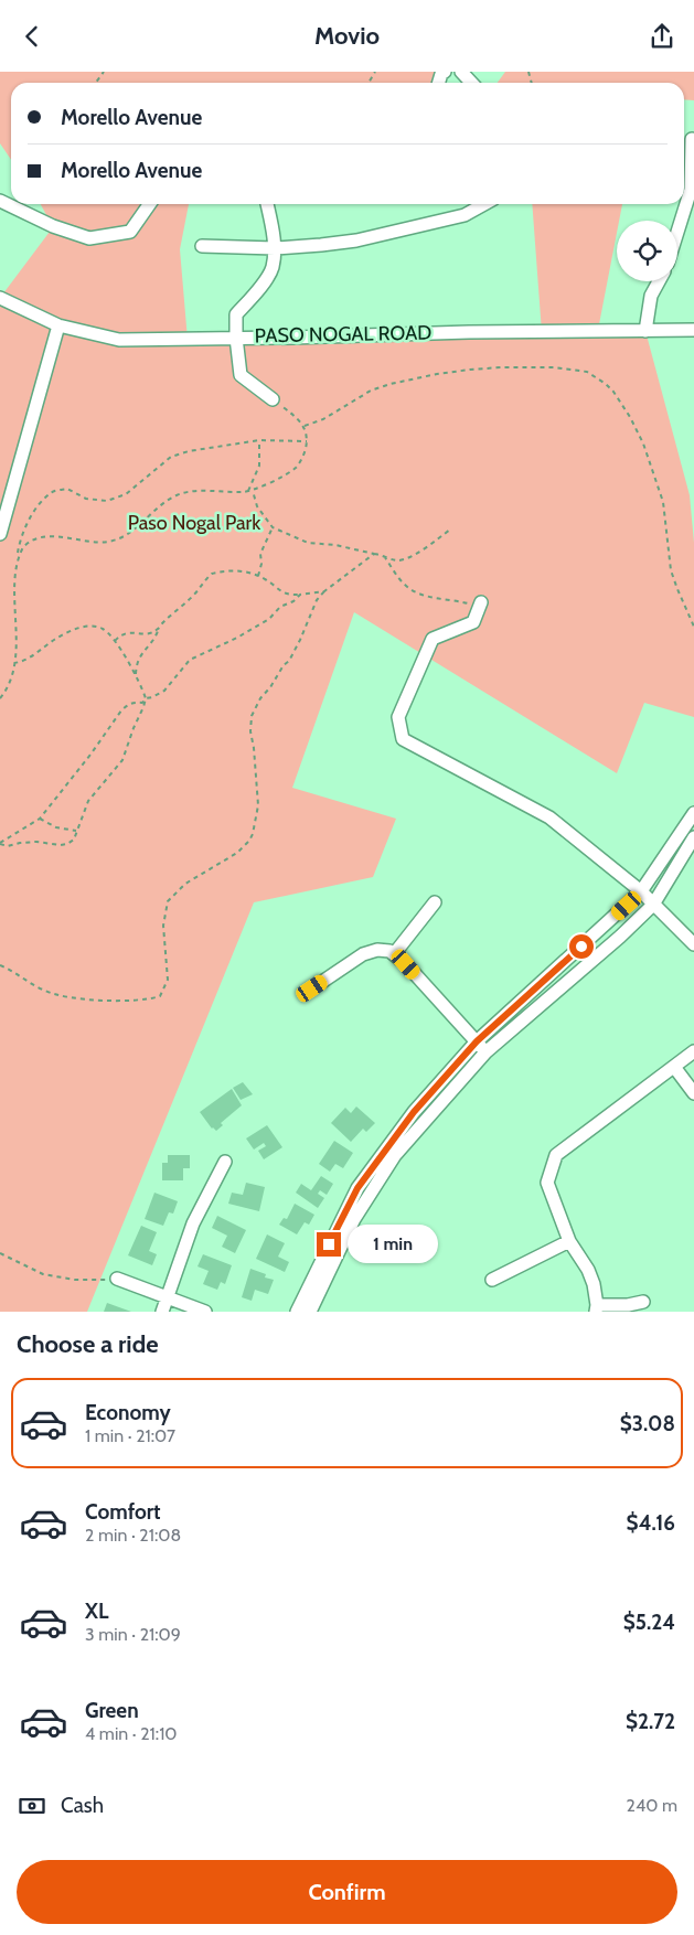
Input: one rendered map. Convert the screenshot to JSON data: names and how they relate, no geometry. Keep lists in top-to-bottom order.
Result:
{
  "streets": {
    "street": ["PASO NOGAL ROAD"]
  },
  "parks": ["Paso Nogal Park"],
  "page": {
    "header": "Movio",
    "banner": ["Morello Avenue", "Morello Avenue"],
    "bubble": "1 min",
    "heading": "Choose a ride",
    "list": [
      {
        "name": "Economy",
        "note": "1 min · 21:07",
        "value": "$3.08"
      },
      {
        "name": "Comfort",
        "note": "2 min · 21:08",
        "value": "$4.16"
      },
      {
        "name": "XL",
        "note": "3 min · 21:09",
        "value": "$5.24"
      },
      {
        "name": "Green",
        "note": "4 min · 21:10",
        "value": "$2.72"
      }
    ],
    "pay": ["Cash", "240 m"],
    "buttons": "Confirm"
  }
}
